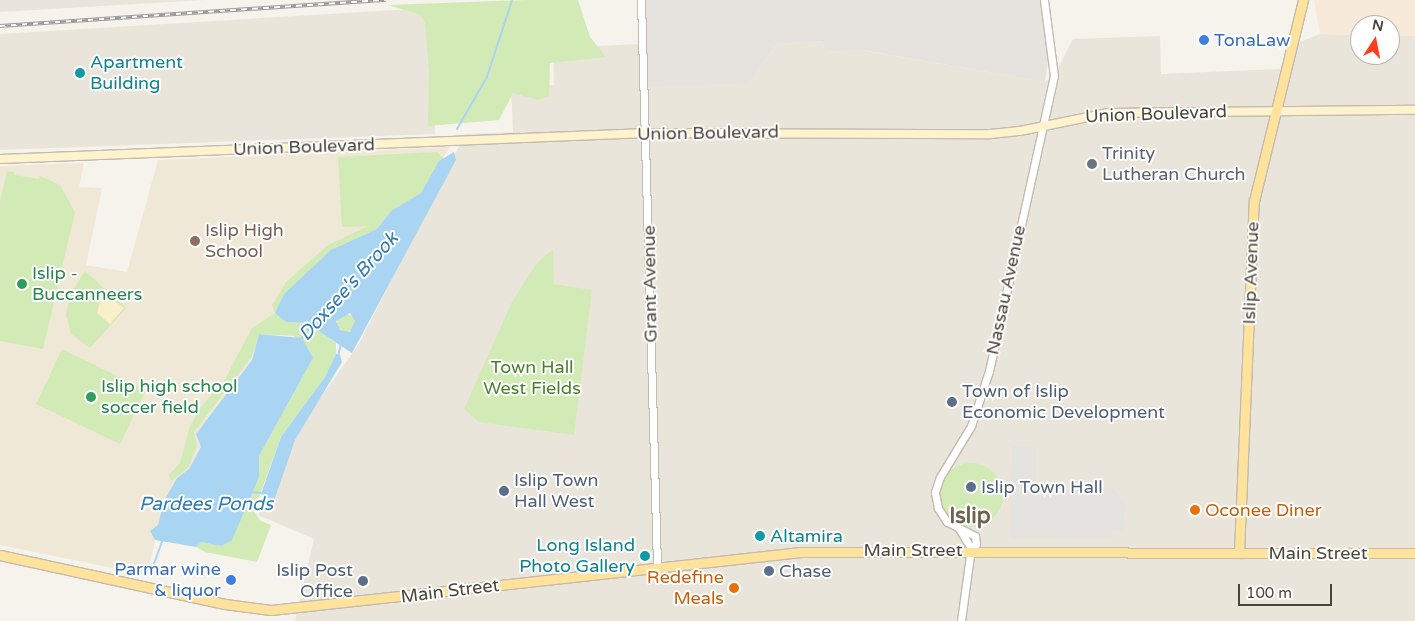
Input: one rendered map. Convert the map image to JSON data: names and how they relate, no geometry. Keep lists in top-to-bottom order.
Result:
{
  "streets": {
    "main road": ["Union Boulevard", "Islip Avenue", "Main Street"],
    "street": ["Grant Avenue", "Nassau Avenue"]
  },
  "crossings": [
    ["Union Boulevard", "Islip Avenue"],
    ["Union Boulevard", "Grant Avenue"],
    ["Union Boulevard", "Nassau Avenue"],
    ["Islip Avenue", "Main Street"],
    ["Grant Avenue", "Main Street"],
    ["Nassau Avenue", "Main Street"]
  ],
  "districts": ["Islip"],
  "water": ["Doxsee's Brook", "Pardees Ponds"],
  "parks": ["Town Hall West Fields"],
  "places": [
    "TonaLaw",
    "Apartment Building",
    "Trinity Lutheran Church",
    "Islip High School",
    "Islip - Buccanneers",
    "Islip high school soccer field",
    "Town of Islip Economic Development",
    "Islip Town Hall",
    "Islip Town Hall West",
    "Oconee Diner",
    "Altamira",
    "Long Island Photo Gallery",
    "Chase",
    "Parmar wine & liquor",
    "Islip Post Office",
    "Redefine Meals"
  ],
  "scale_bar": "100 m",
  "north": "top"
}
